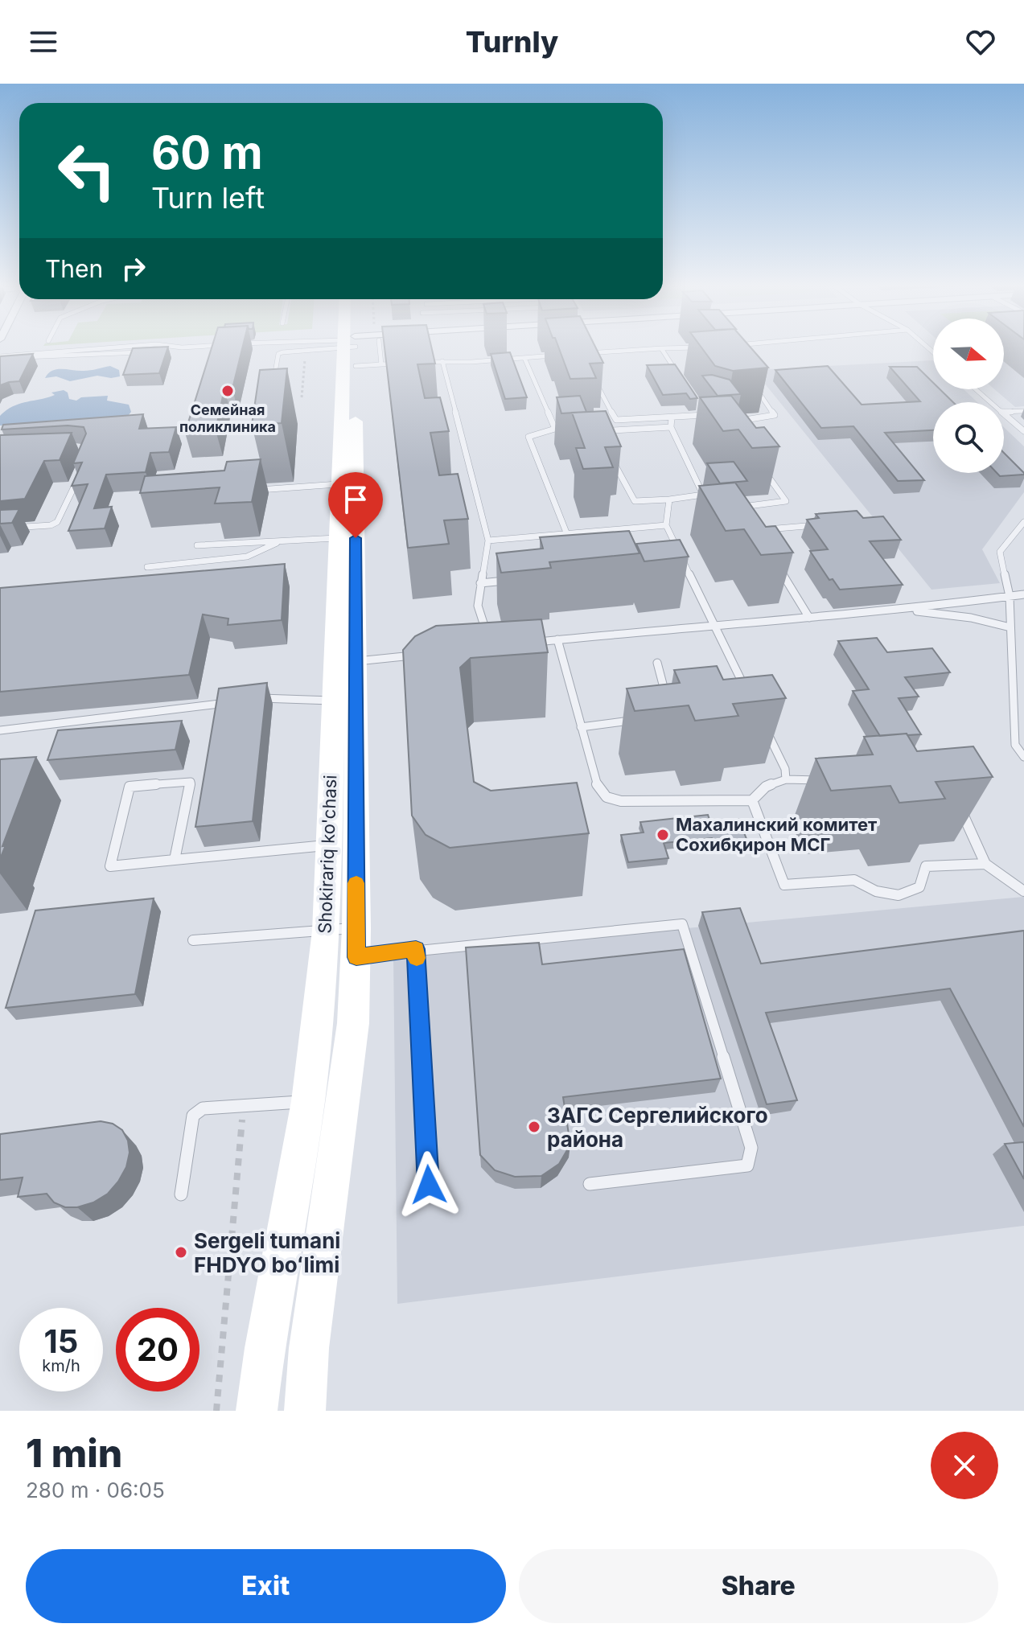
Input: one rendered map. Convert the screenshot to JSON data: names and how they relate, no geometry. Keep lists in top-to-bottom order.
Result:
{
  "streets": {
    "main road": ["Shokirariq ko'chasi"]
  },
  "places": [
    "Семейная поликлиника",
    "Махалинский комитет Сохибқирон МСГ",
    "ЗАГС Сергелийского района",
    "Sergeli tumani FHDYO boʻlimi"
  ],
  "north": "right",
  "page": {
    "header": "Turnly",
    "turn": ["60 m", "Turn left"],
    "then": "Then",
    "speed": "15 km/h",
    "limit": "20",
    "heading": ["1 min", "280 m · 06:05"],
    "buttons": ["Exit", "Share"]
  }
}
